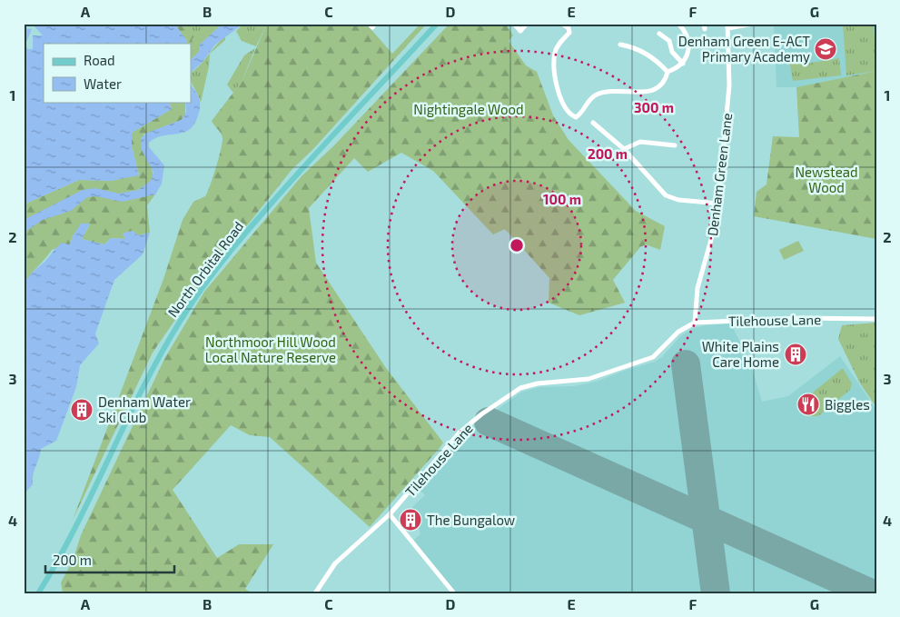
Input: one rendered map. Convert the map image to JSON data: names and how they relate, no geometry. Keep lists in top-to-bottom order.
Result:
{
  "streets": {
    "main road": ["North Orbital Road"],
    "street": ["Denham Green Lane", "Tilehouse Lane"]
  },
  "crossings": [
    ["Denham Green Lane", "Tilehouse Lane"]
  ],
  "parks": ["Nightingale Wood", "Newstead Wood", "Northmoor Hill Wood Local Nature Reserve"],
  "places": {
    "school or university": ["Denham Green E-ACT Primary Academy"],
    "building": ["White Plains Care Home", "Denham Water Ski Club", "The Bungalow"],
    "restaurant": ["Biggles"]
  },
  "legend": ["Road", "Water"],
  "scale_bar": "200 m",
  "grid": {
    "columns": [
      "A",
      "B",
      "C",
      "D",
      "E",
      "F",
      "G"
    ],
    "rows": [
      "1",
      "2",
      "3",
      "4"
    ]
  },
  "rings": ["300 m", "200 m", "100 m"]
}
